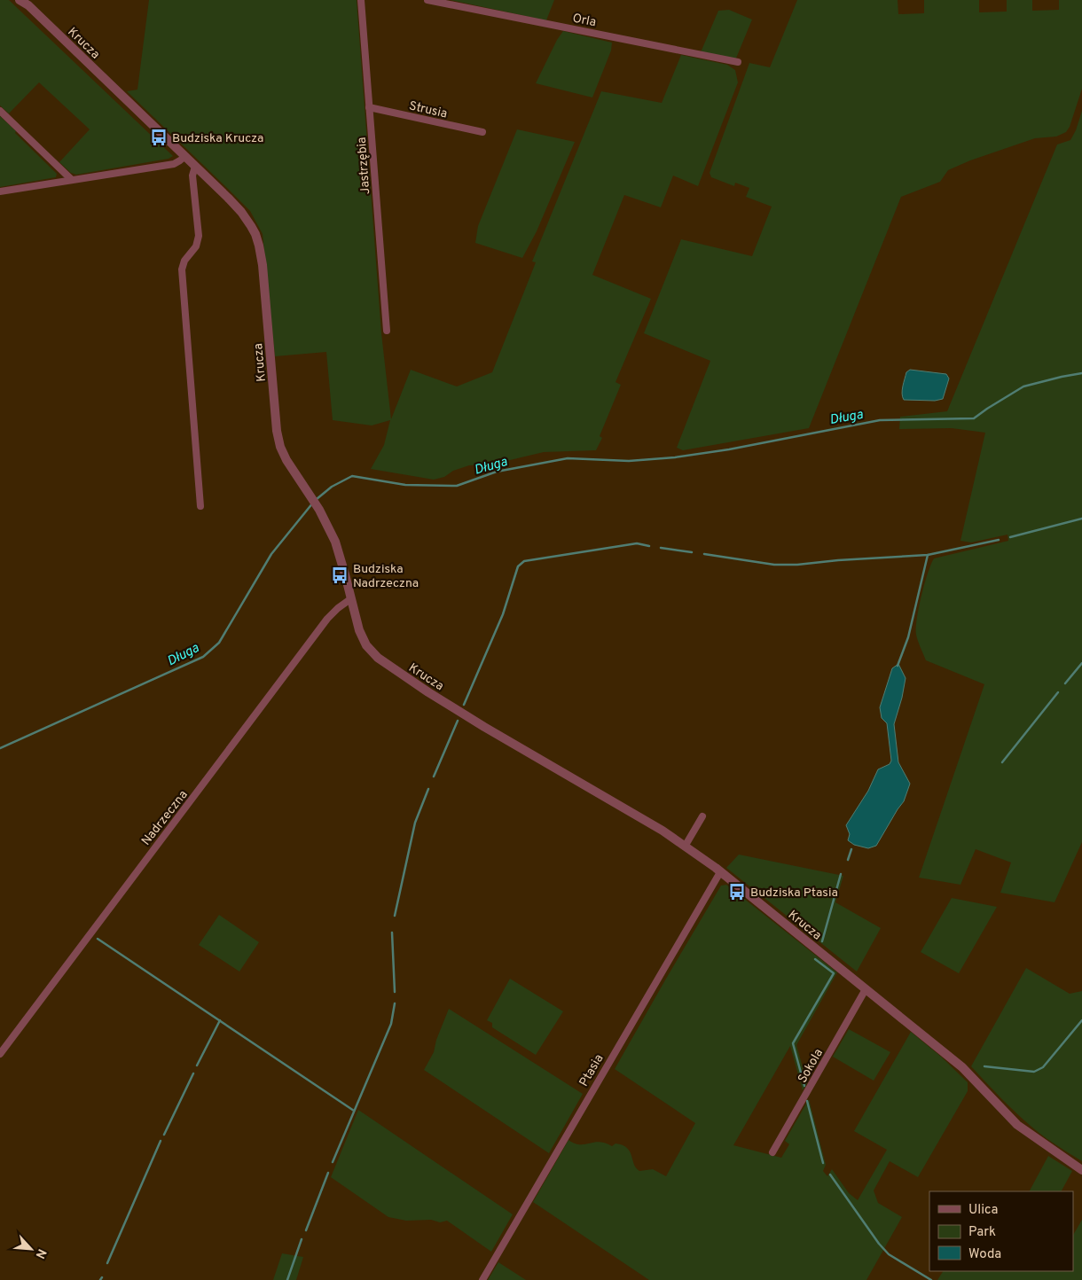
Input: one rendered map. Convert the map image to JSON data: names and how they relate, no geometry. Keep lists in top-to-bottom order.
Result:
{
  "streets": {
    "street": [
      "Orla",
      "Krucza",
      "Strusia",
      "Jastrzębia",
      "Nadrzeczna",
      "Sokola",
      "Ptasia"
    ]
  },
  "crossings": [
    ["Krucza", "Nadrzeczna"],
    ["Krucza", "Sokola"],
    ["Krucza", "Ptasia"],
    ["Strusia", "Jastrzębia"]
  ],
  "water": ["Długa"],
  "places": {
    "bus stop": ["Budziska Krucza", "Budziska Nadrzeczna", "Budziska Ptasia"]
  },
  "legend": ["Ulica", "Park", "Woda"],
  "north": "bottom right"
}
